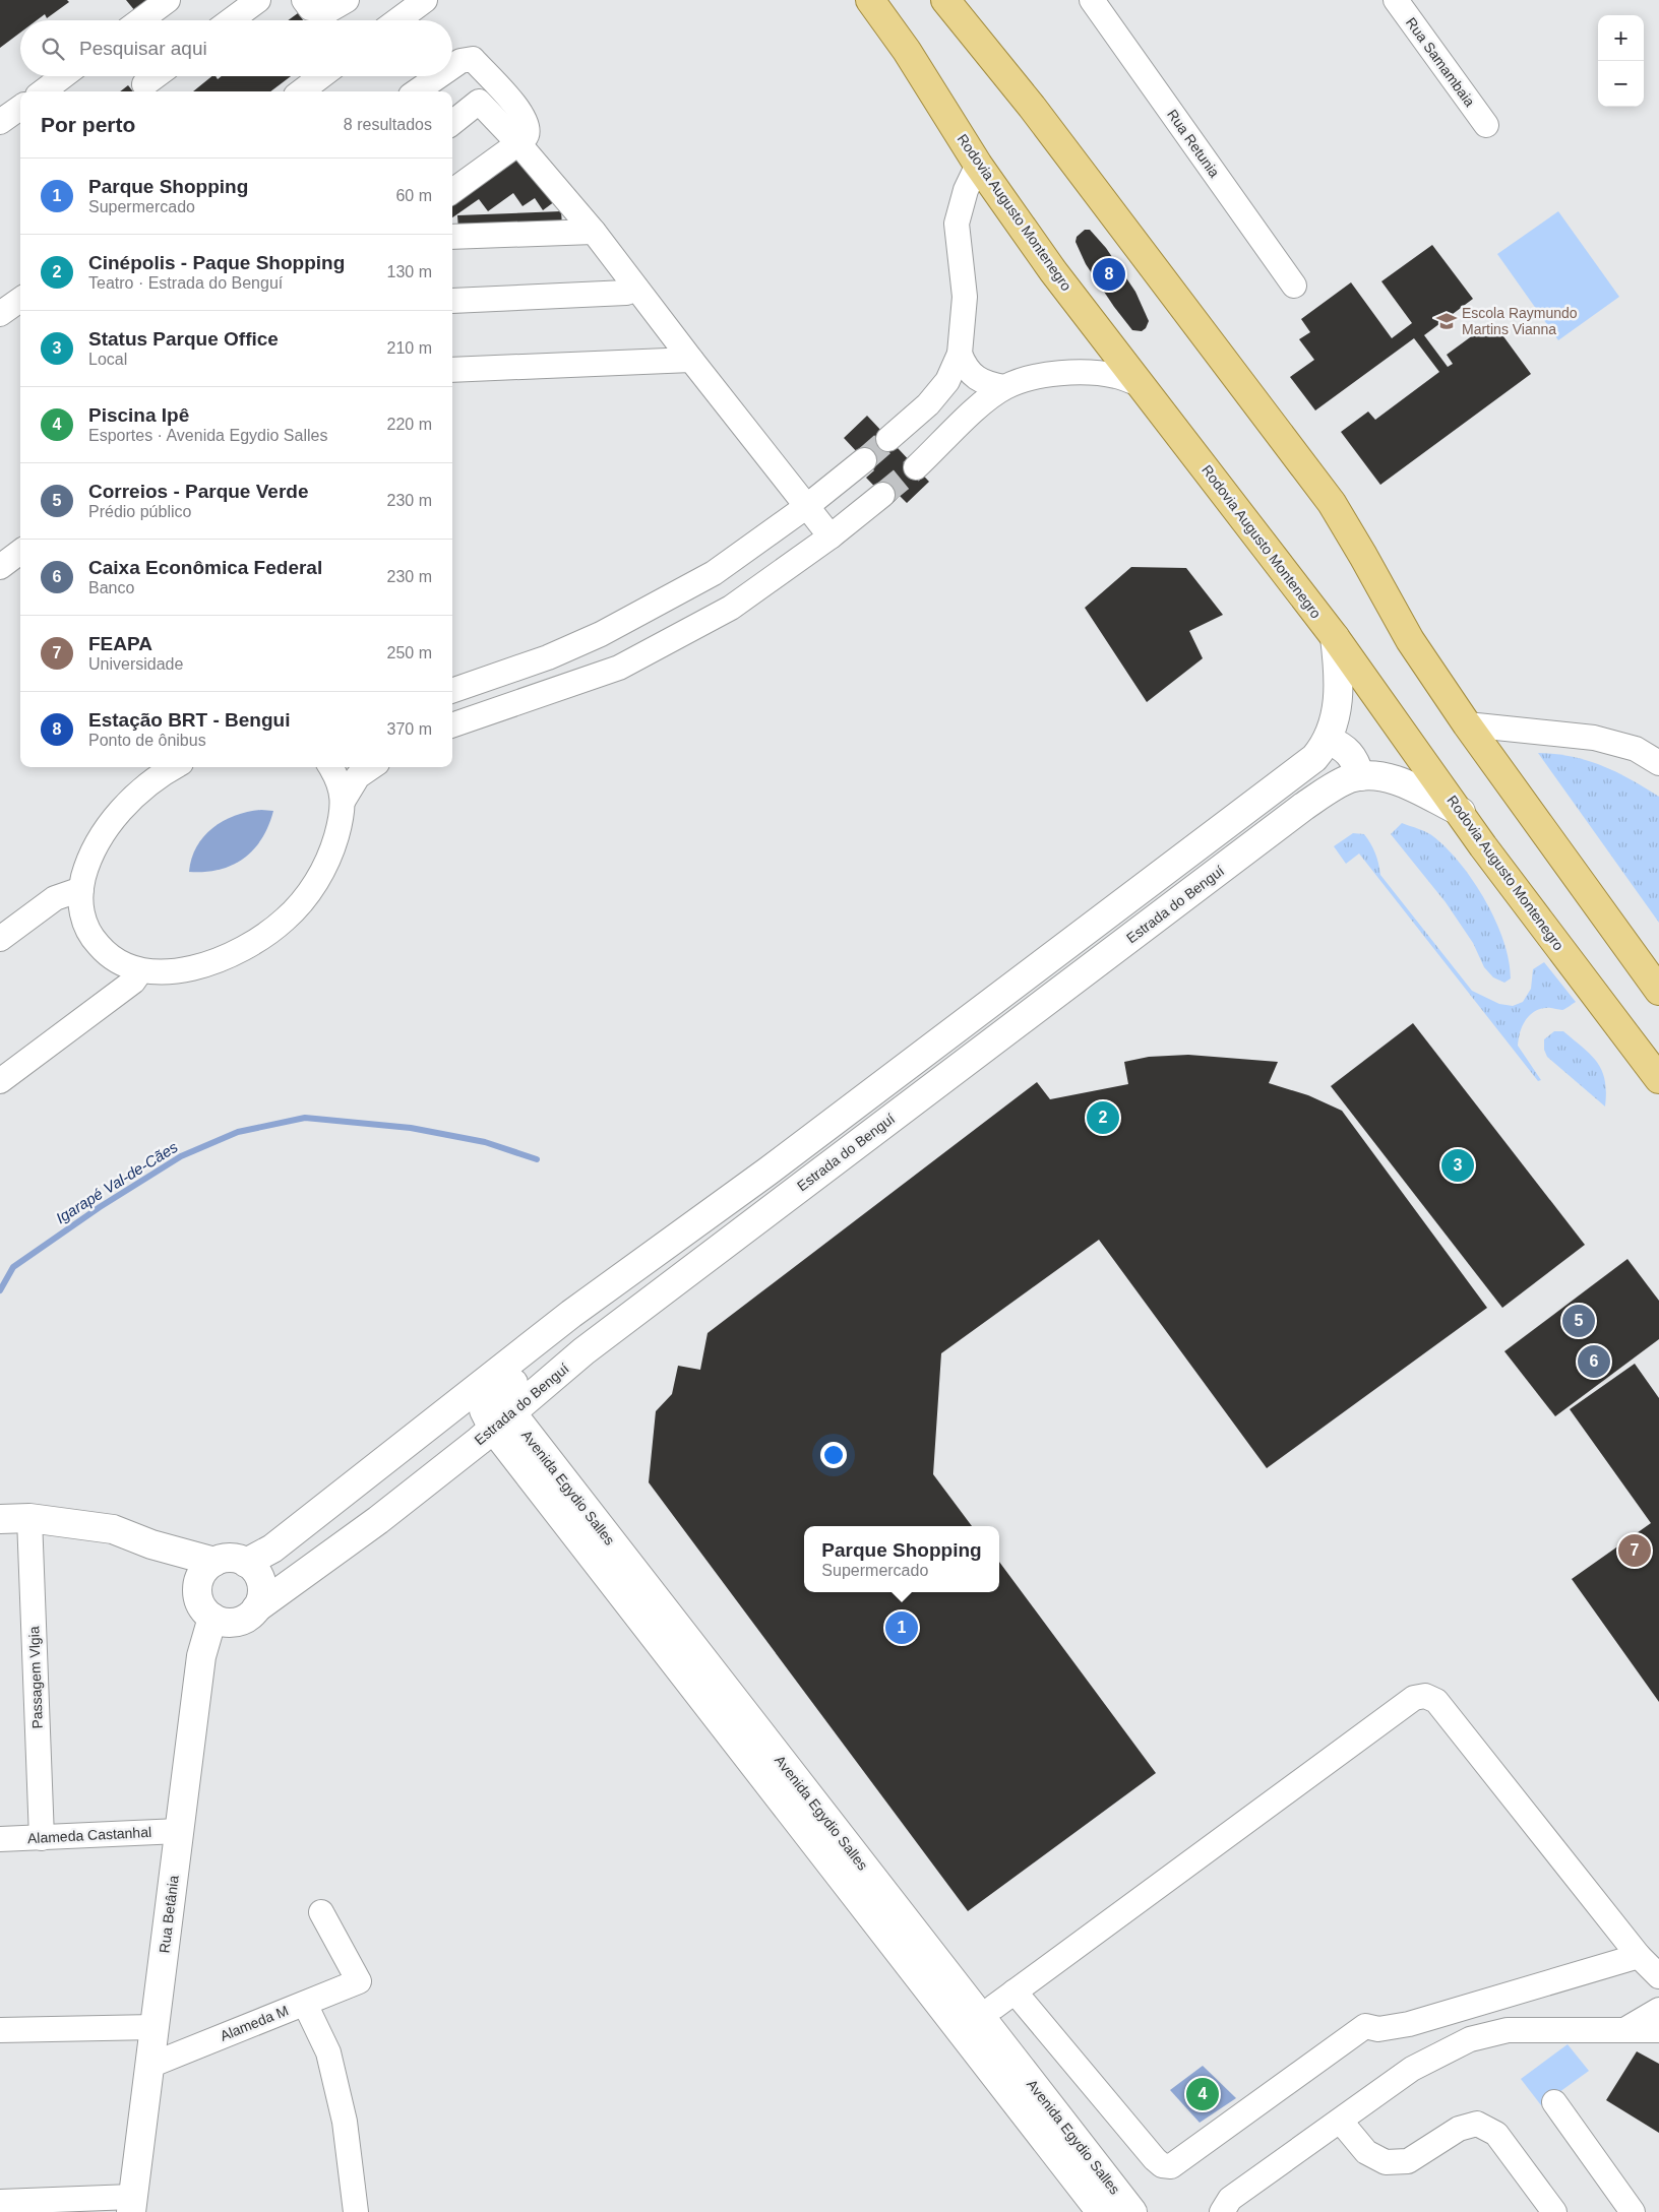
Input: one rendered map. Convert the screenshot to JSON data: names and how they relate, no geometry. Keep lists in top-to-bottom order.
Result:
{
  "streets": {
    "main road": ["Rodovia Augusto Montenegro"],
    "street": [
      "Rua Samambaia",
      "Rua Retunia",
      "Estrada do Benguí",
      "Avenida Egydio Salles",
      "Passagem Vlgia",
      "Alameda Castanhal",
      "Rua Betânia",
      "Alameda M"
    ]
  },
  "crossings": [
    ["Rodovia Augusto Montenegro", "Estrada do Benguí"],
    ["Estrada do Benguí", "Avenida Egydio Salles"],
    ["Estrada do Benguí", "Rua Betânia"],
    ["Passagem Vlgia", "Alameda Castanhal"],
    ["Alameda Castanhal", "Rua Betânia"],
    ["Rua Betânia", "Alameda M"]
  ],
  "water": ["Igarapé Val-de-Cães"],
  "places": {
    "school or university": ["Escola Raymundo Martins Vianna"]
  },
  "page": {
    "map_buttons": ["+", "−"],
    "search": "Pesquisar aqui",
    "heading": ["Por perto", "8 resultados"],
    "list": [
      {
        "mark": "1",
        "name": "Parque Shopping",
        "note": "Supermercado",
        "value": "60 m"
      },
      {
        "mark": "2",
        "name": "Cinépolis - Paque Shopping",
        "note": "Teatro · Estrada do Benguí",
        "value": "130 m"
      },
      {
        "mark": "3",
        "name": "Status Parque Office",
        "note": "Local",
        "value": "210 m"
      },
      {
        "mark": "4",
        "name": "Piscina Ipê",
        "note": "Esportes · Avenida Egydio Salles",
        "value": "220 m"
      },
      {
        "mark": "5",
        "name": "Correios - Parque Verde",
        "note": "Prédio público",
        "value": "230 m"
      },
      {
        "mark": "6",
        "name": "Caixa Econômica Federal",
        "note": "Banco",
        "value": "230 m"
      },
      {
        "mark": "7",
        "name": "FEAPA",
        "note": "Universidade",
        "value": "250 m"
      },
      {
        "mark": "8",
        "name": "Estação BRT - Bengui",
        "note": "Ponto de ônibus",
        "value": "370 m"
      }
    ],
    "pins": [
      "8",
      "2",
      "3",
      "5",
      "6",
      "7",
      "1",
      "4"
    ],
    "popup": ["Parque Shopping", "Supermercado"]
  }
}
